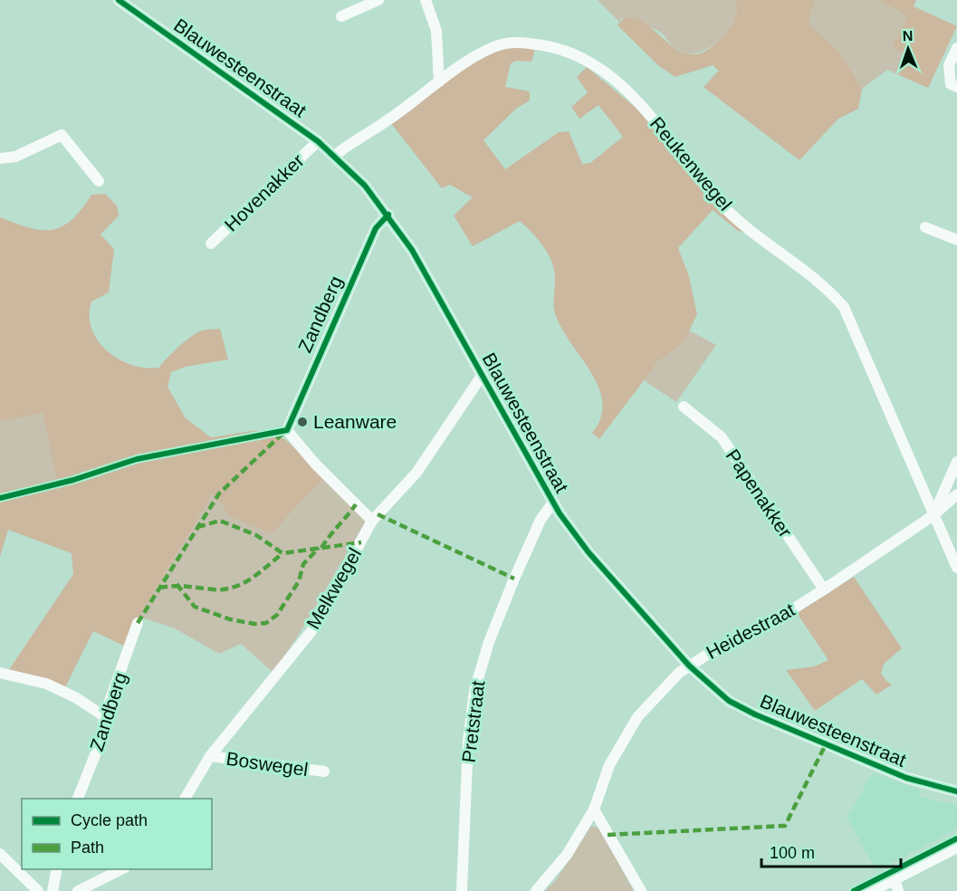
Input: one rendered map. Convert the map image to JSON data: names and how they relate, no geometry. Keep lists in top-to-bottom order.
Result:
{
  "streets": {
    "street": [
      "Blauwesteenstraat",
      "Reukenwegel",
      "Hovenakker",
      "Zandberg",
      "Papenakker",
      "Melkwegel",
      "Heidestraat",
      "Pretstraat",
      "Boswegel"
    ]
  },
  "crossings": [
    ["Blauwesteenstraat", "Reukenwegel"],
    ["Blauwesteenstraat", "Hovenakker"],
    ["Blauwesteenstraat", "Zandberg"],
    ["Blauwesteenstraat", "Melkwegel"],
    ["Blauwesteenstraat", "Heidestraat"],
    ["Blauwesteenstraat", "Pretstraat"],
    ["Reukenwegel", "Heidestraat"],
    ["Zandberg", "Melkwegel"],
    ["Papenakker", "Heidestraat"],
    ["Melkwegel", "Boswegel"]
  ],
  "places": ["Leanware"],
  "legend": ["Cycle path", "Path"],
  "scale_bar": "100 m",
  "north": "top"
}
